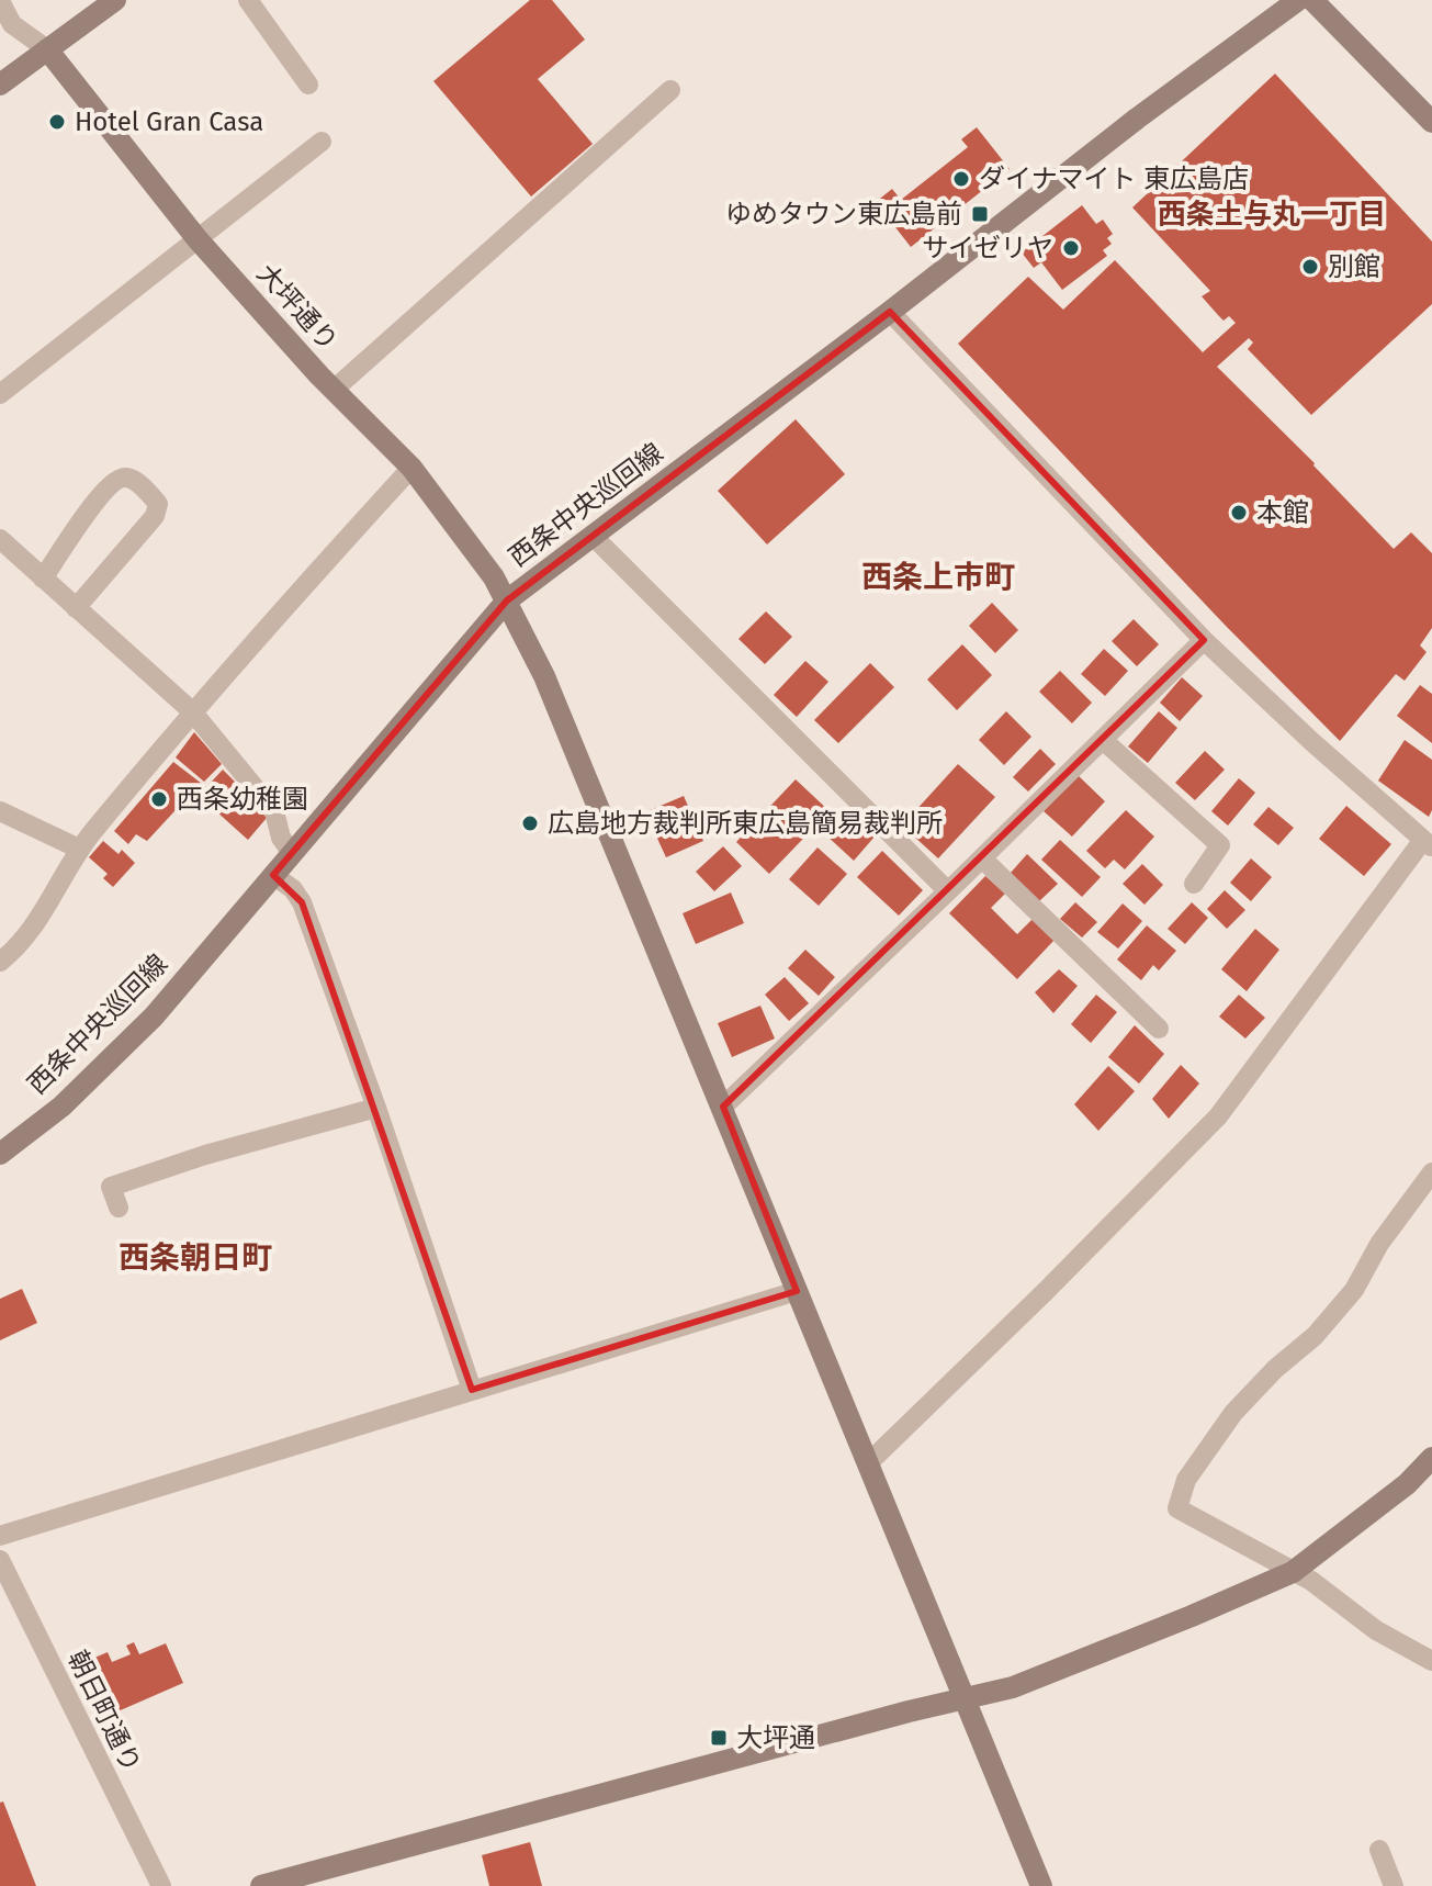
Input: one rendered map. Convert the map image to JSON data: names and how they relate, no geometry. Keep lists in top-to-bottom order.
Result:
{
  "streets": {
    "street": ["大坪通り", "西条中央巡回線", "朝日町通り"]
  },
  "crossings": [
    ["大坪通り", "西条中央巡回線"]
  ],
  "districts": ["西条土与丸一丁目", "西条上市町", "西条朝日町"],
  "places": {
    "other": [
      "Hotel Gran Casa",
      "ダイナマイト 東広島店",
      "サイゼリヤ",
      "別館",
      "本館",
      "西条幼稚園",
      "広島地方裁判所東広島簡易裁判所"
    ],
    "transit": ["ゆめタウン東広島前", "大坪通"]
  }
}
